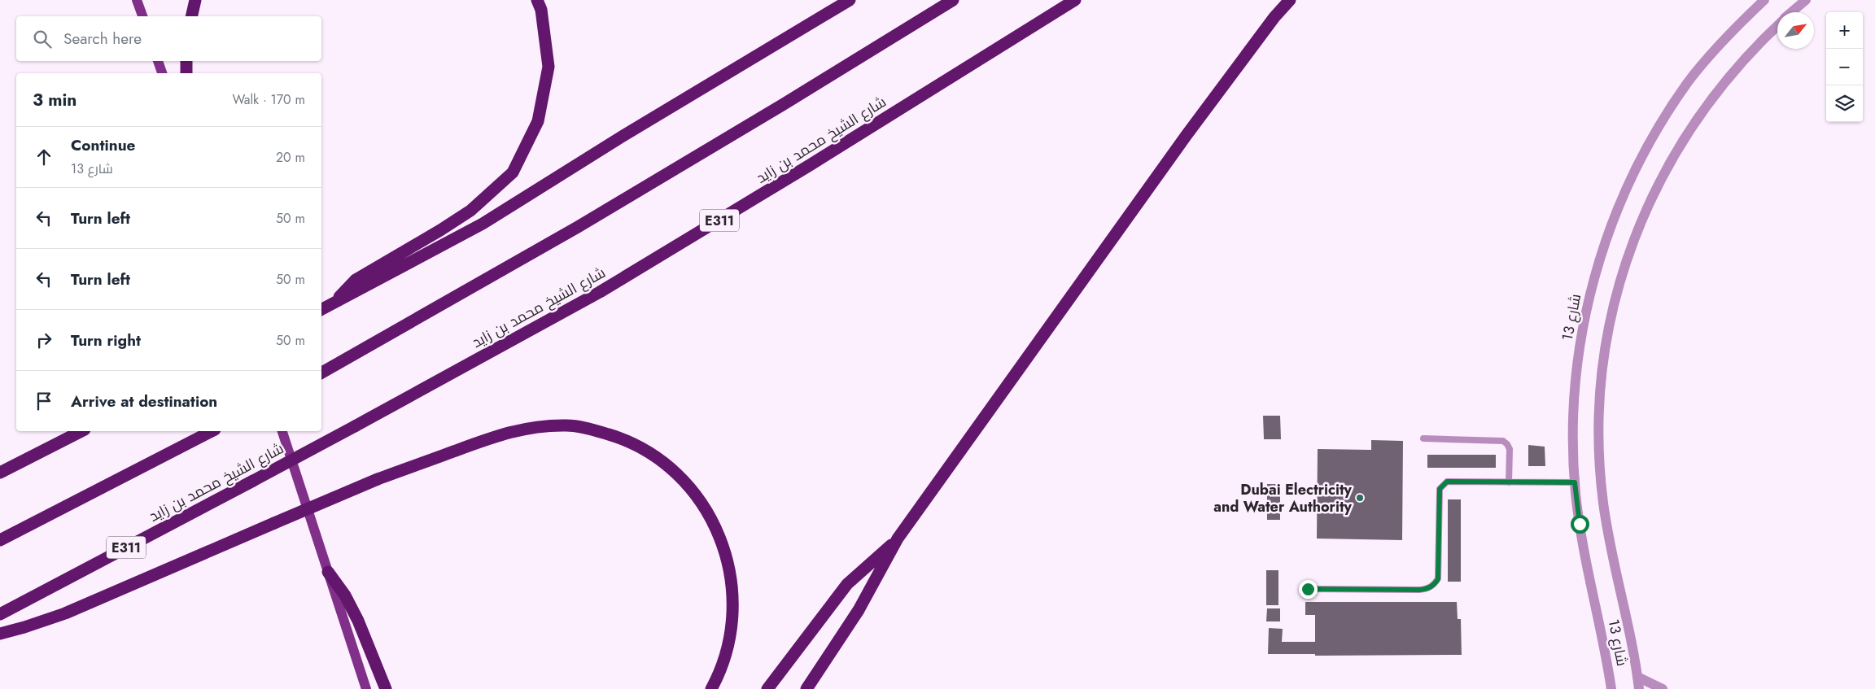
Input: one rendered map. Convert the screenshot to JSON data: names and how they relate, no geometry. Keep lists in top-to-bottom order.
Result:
{
  "streets": {
    "highway": ["شارع الشيخ محمد بن زايد", "E311"],
    "street": ["شارع 13"]
  },
  "places": ["Dubai Electricity and Water Authority"],
  "north": "top right",
  "page": {
    "map_buttons": ["+", "−"],
    "search": "Search here",
    "heading": ["3 min", "Walk · 170 m"],
    "list": [
      ["Continue", "شارع 13", "20 m"],
      ["Turn left", "50 m"],
      ["Turn left", "50 m"],
      ["Turn right", "50 m"],
      "Arrive at destination"
    ]
  }
}
